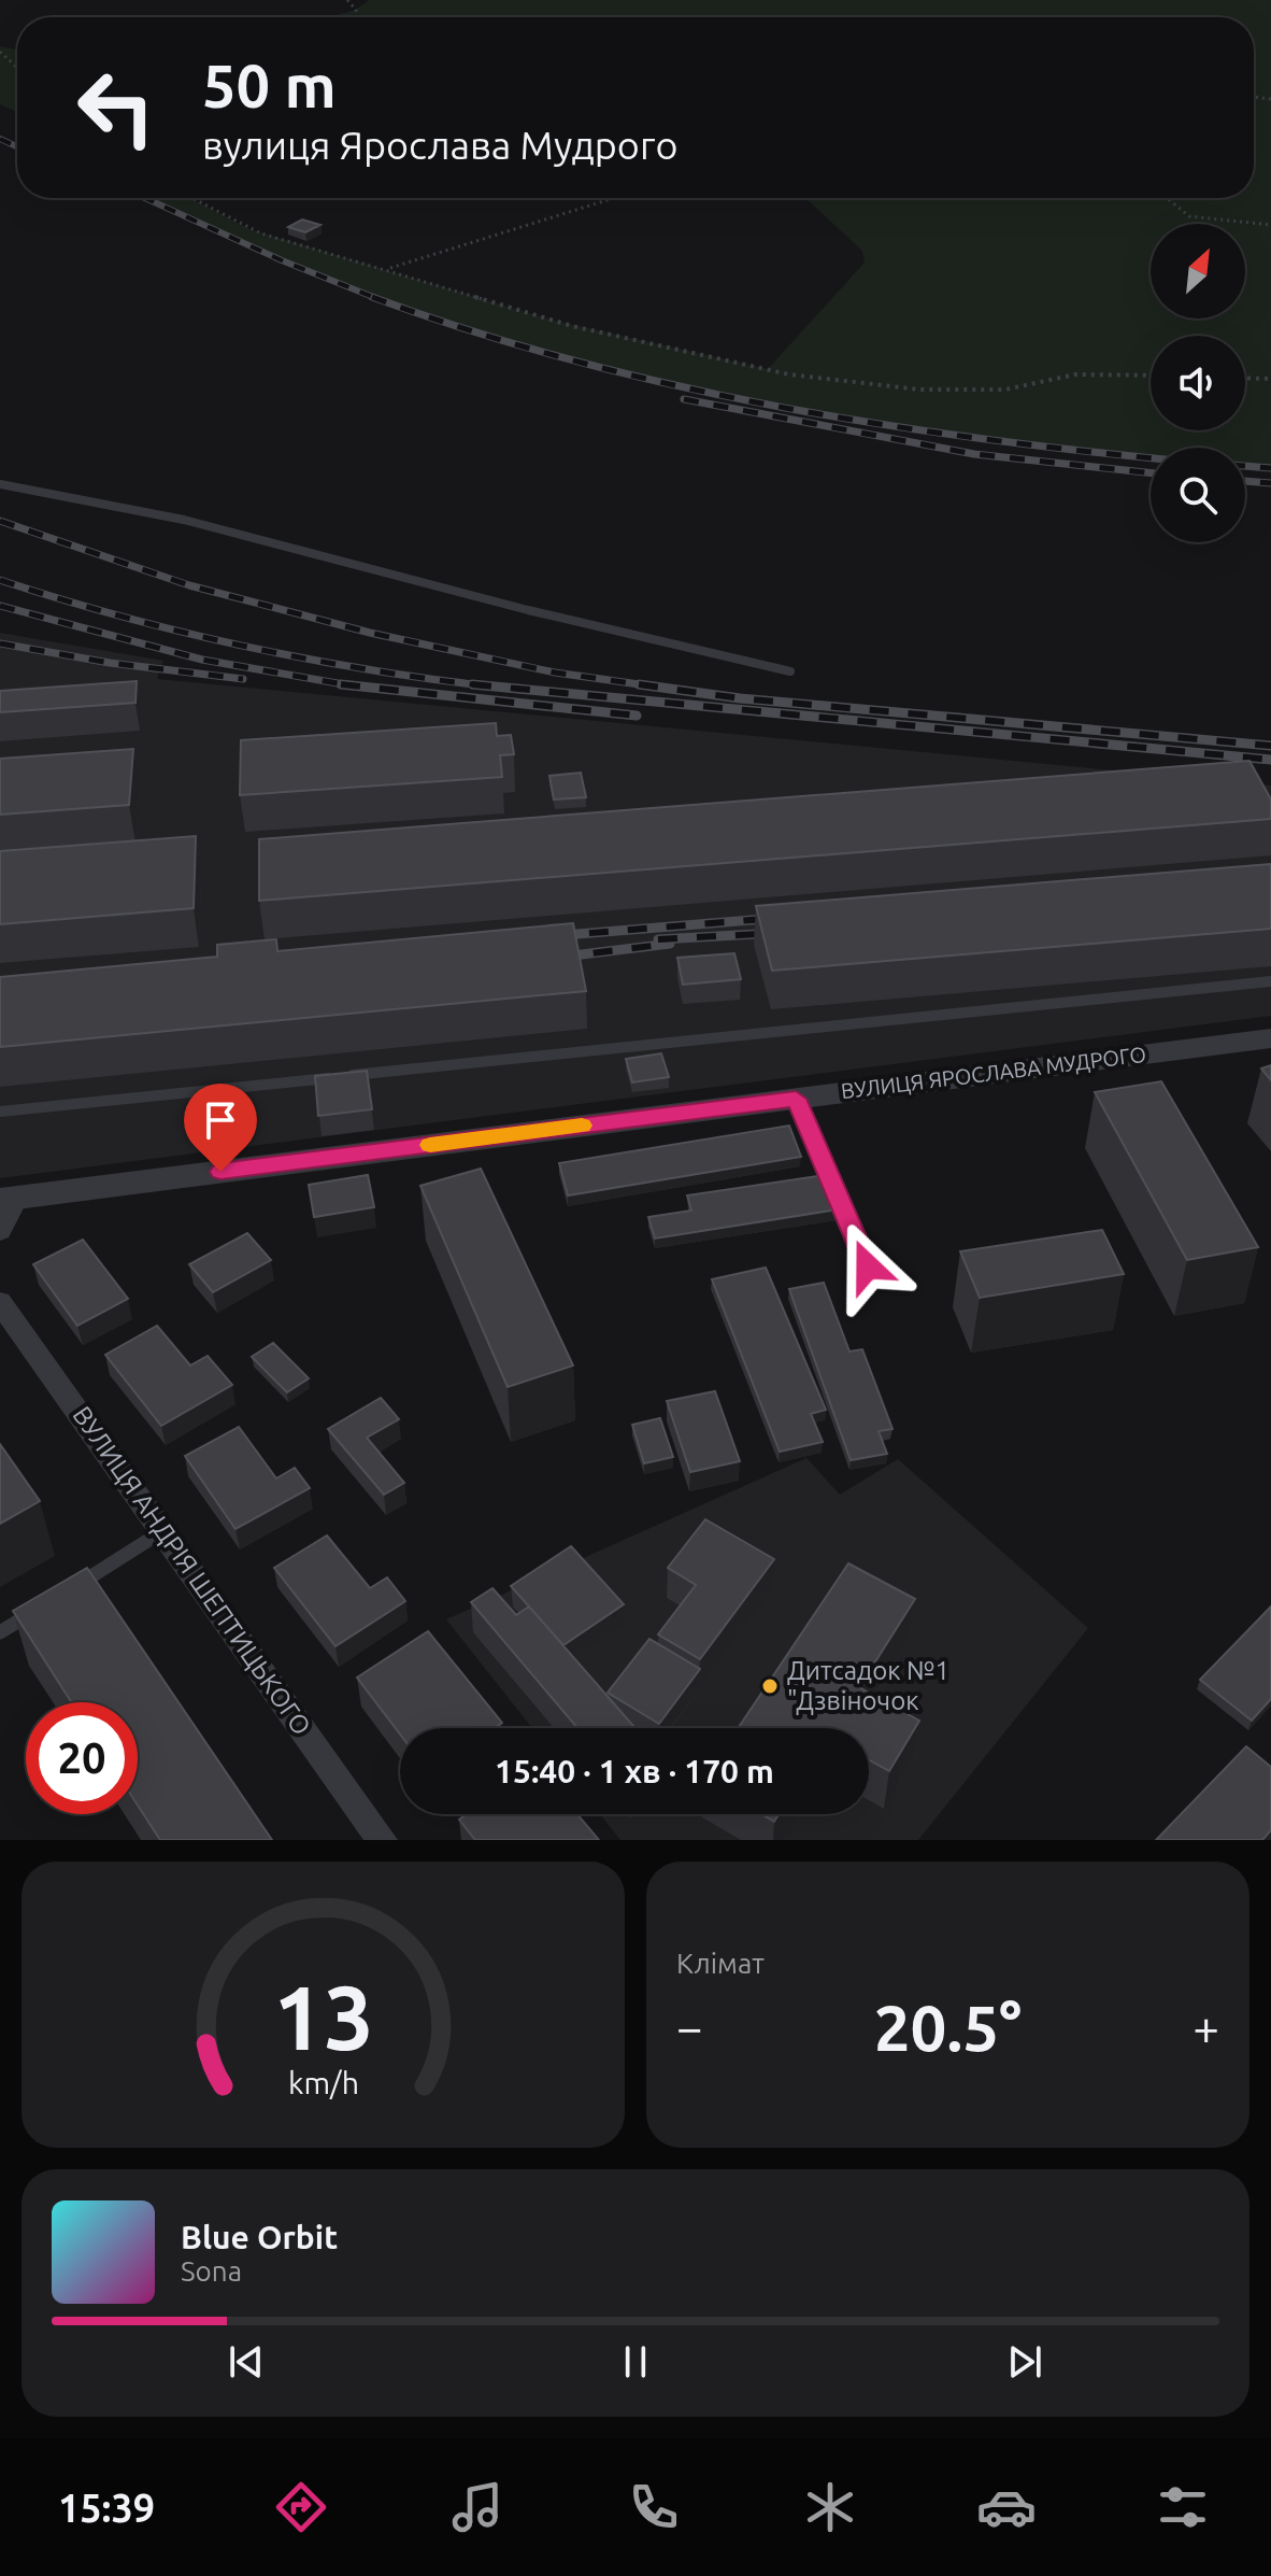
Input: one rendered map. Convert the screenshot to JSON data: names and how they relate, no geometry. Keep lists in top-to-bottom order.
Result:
{
  "streets": {
    "street": ["ВУЛИЦЯ ЯРОСЛАВА МУДРОГО", "ВУЛИЦЯ АНДРІЯ ШЕПТИЦЬКОГО"]
  },
  "places": ["Дитсадок №1 \"Дзвіночок"],
  "north": "top right",
  "page": {
    "turn": ["50 m", "вулиця Ярослава Мудрого"],
    "limit": "20",
    "trip": "15:40 · 1 хв · 170 m",
    "tile": "Клімат",
    "heat": ["−", "20.5°", "+"],
    "song": ["Blue Orbit", "Sona"],
    "tabs": "15:39",
    "gauge": ["13", "km/h"]
  }
}
